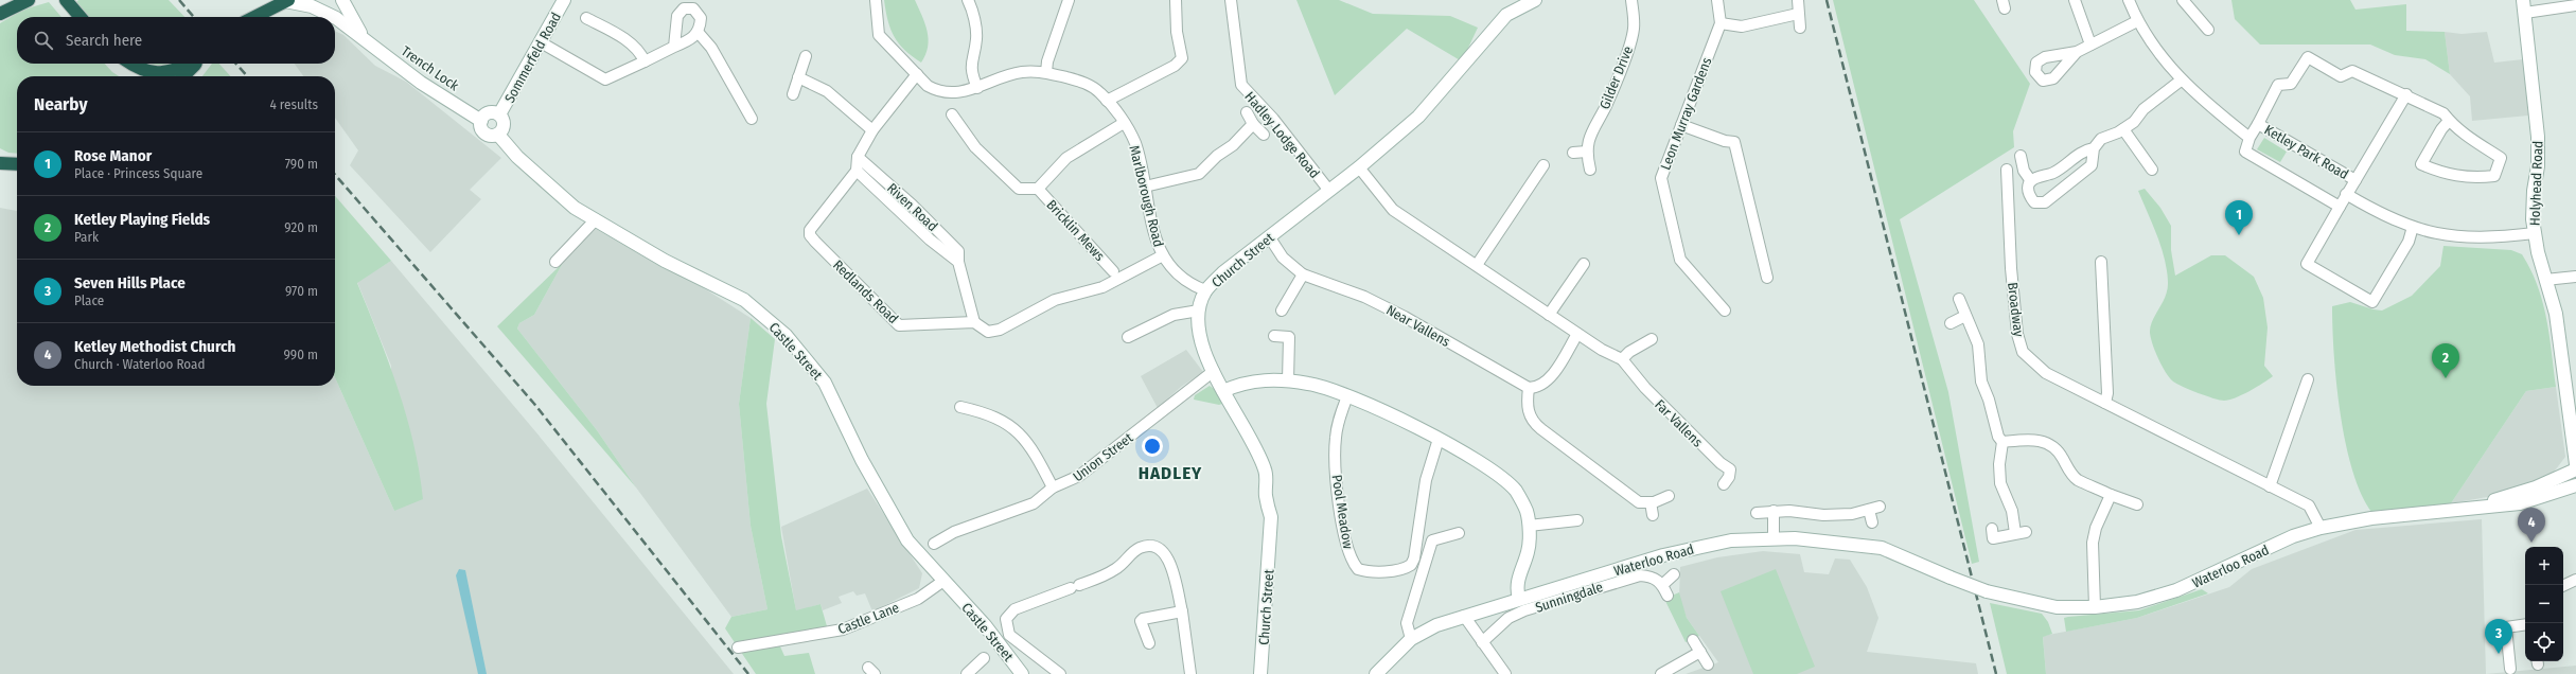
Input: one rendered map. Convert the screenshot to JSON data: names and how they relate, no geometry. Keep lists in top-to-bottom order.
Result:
{
  "streets": {
    "street": [
      "Sommerfeld Road",
      "Trench Lock",
      "Gilder Drive",
      "Leon Murray Gardens",
      "Hadley Lodge Road",
      "Ketley Park Road",
      "Holyhead Road",
      "Marlborough Road",
      "Riven Road",
      "Bricklin Mews",
      "Church Street",
      "Redlands Road",
      "Broadway",
      "Near Vallens",
      "Castle Street",
      "Far Vallens",
      "Union Street",
      "Pool Meadow",
      "Waterloo Road",
      "Sunningdale",
      "Castle Lane"
    ]
  },
  "crossings": [
    ["Sommerfeld Road", "Trench Lock"],
    ["Sommerfeld Road", "Castle Street"],
    ["Trench Lock", "Castle Street"],
    ["Hadley Lodge Road", "Church Street"],
    ["Ketley Park Road", "Holyhead Road"],
    ["Marlborough Road", "Church Street"],
    ["Marlborough Road", "Redlands Road"],
    ["Riven Road", "Redlands Road"],
    ["Church Street", "Near Vallens"],
    ["Church Street", "Far Vallens"],
    ["Church Street", "Union Street"],
    ["Broadway", "Waterloo Road"],
    ["Castle Street", "Castle Lane"]
  ],
  "districts": ["HADLEY"],
  "page": {
    "search": "Search here",
    "heading": ["Nearby", "4 results"],
    "list": [
      {
        "mark": "1",
        "name": "Rose Manor",
        "note": "Place · Princess Square",
        "value": "790 m"
      },
      {
        "mark": "2",
        "name": "Ketley Playing Fields",
        "note": "Park",
        "value": "920 m"
      },
      {
        "mark": "3",
        "name": "Seven Hills Place",
        "note": "Place",
        "value": "970 m"
      },
      {
        "mark": "4",
        "name": "Ketley Methodist Church",
        "note": "Church · Waterloo Road",
        "value": "990 m"
      }
    ],
    "pins": [
      "1",
      "2",
      "4",
      "3"
    ],
    "map_buttons": ["+", "−"]
  }
}
